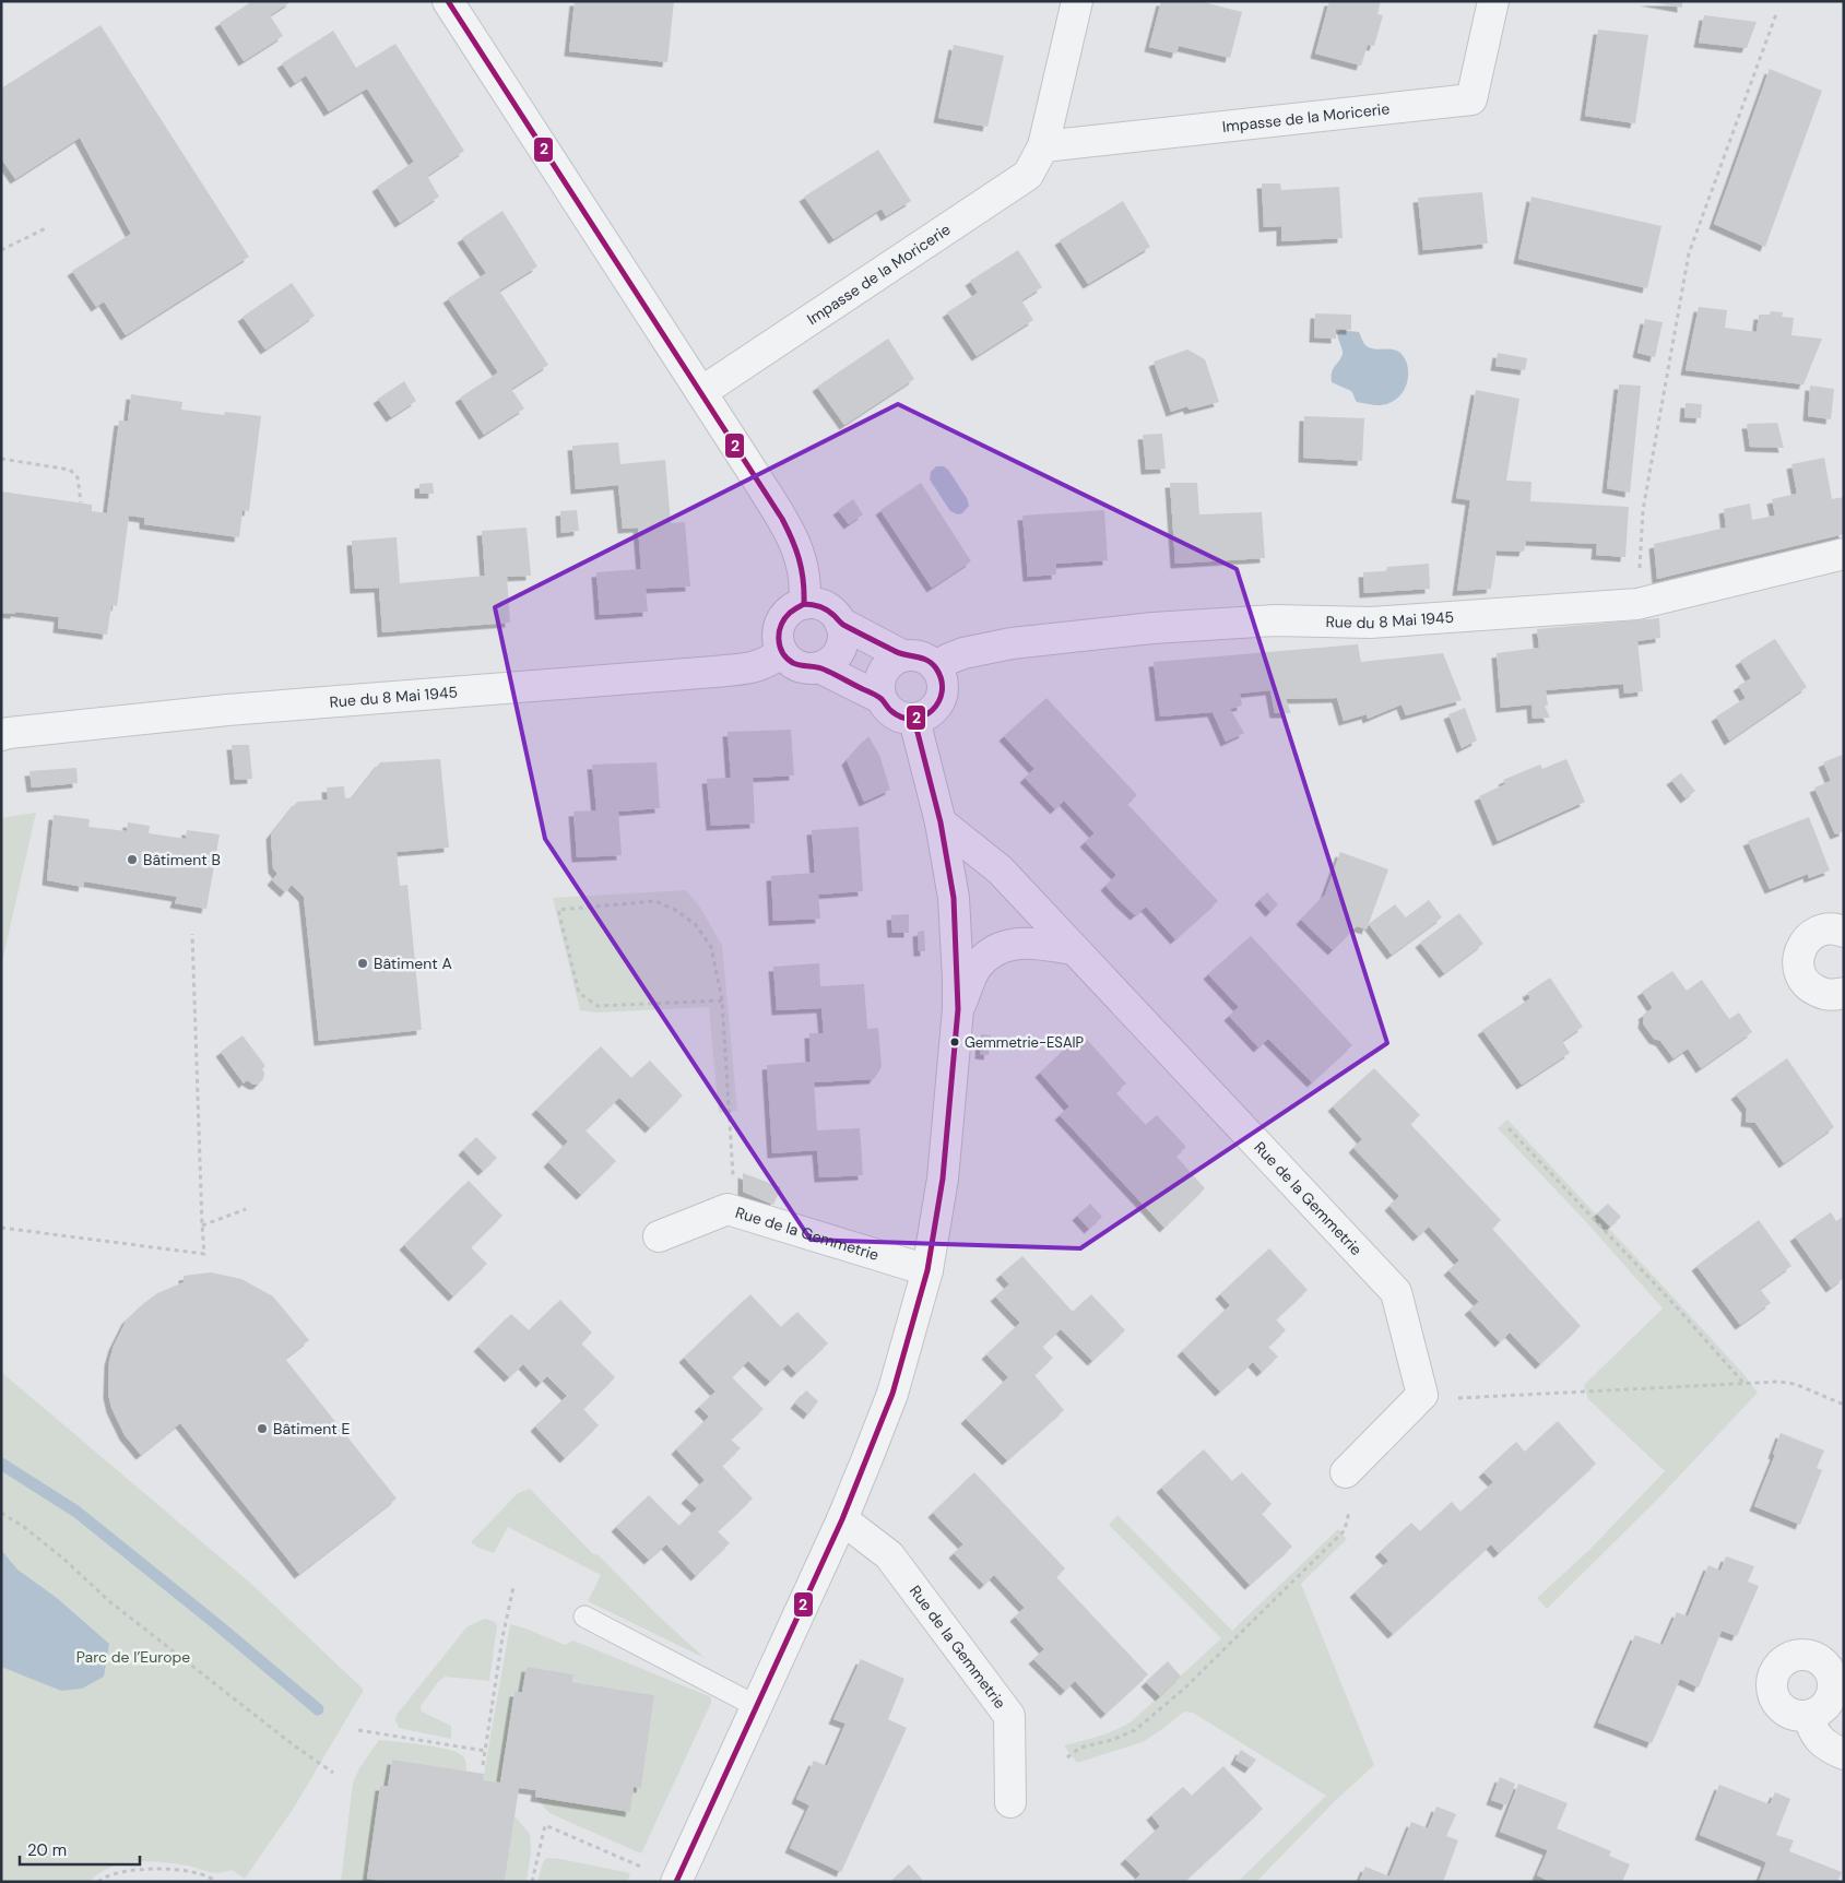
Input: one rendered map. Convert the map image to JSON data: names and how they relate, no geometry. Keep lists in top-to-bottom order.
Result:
{
  "streets": {
    "street": ["Impasse de la Moricerie", "Rue du 8 Mai 1945", "Rue de la Gemmetrie"]
  },
  "parks": ["Parc de l’Europe"],
  "places": [
    "Bâtiment B",
    "Bâtiment A",
    "Gemmetrie-ESAIP",
    "Bâtiment E"
  ],
  "lines": ["transit line 2"],
  "scale_bar": "20 m"
}
